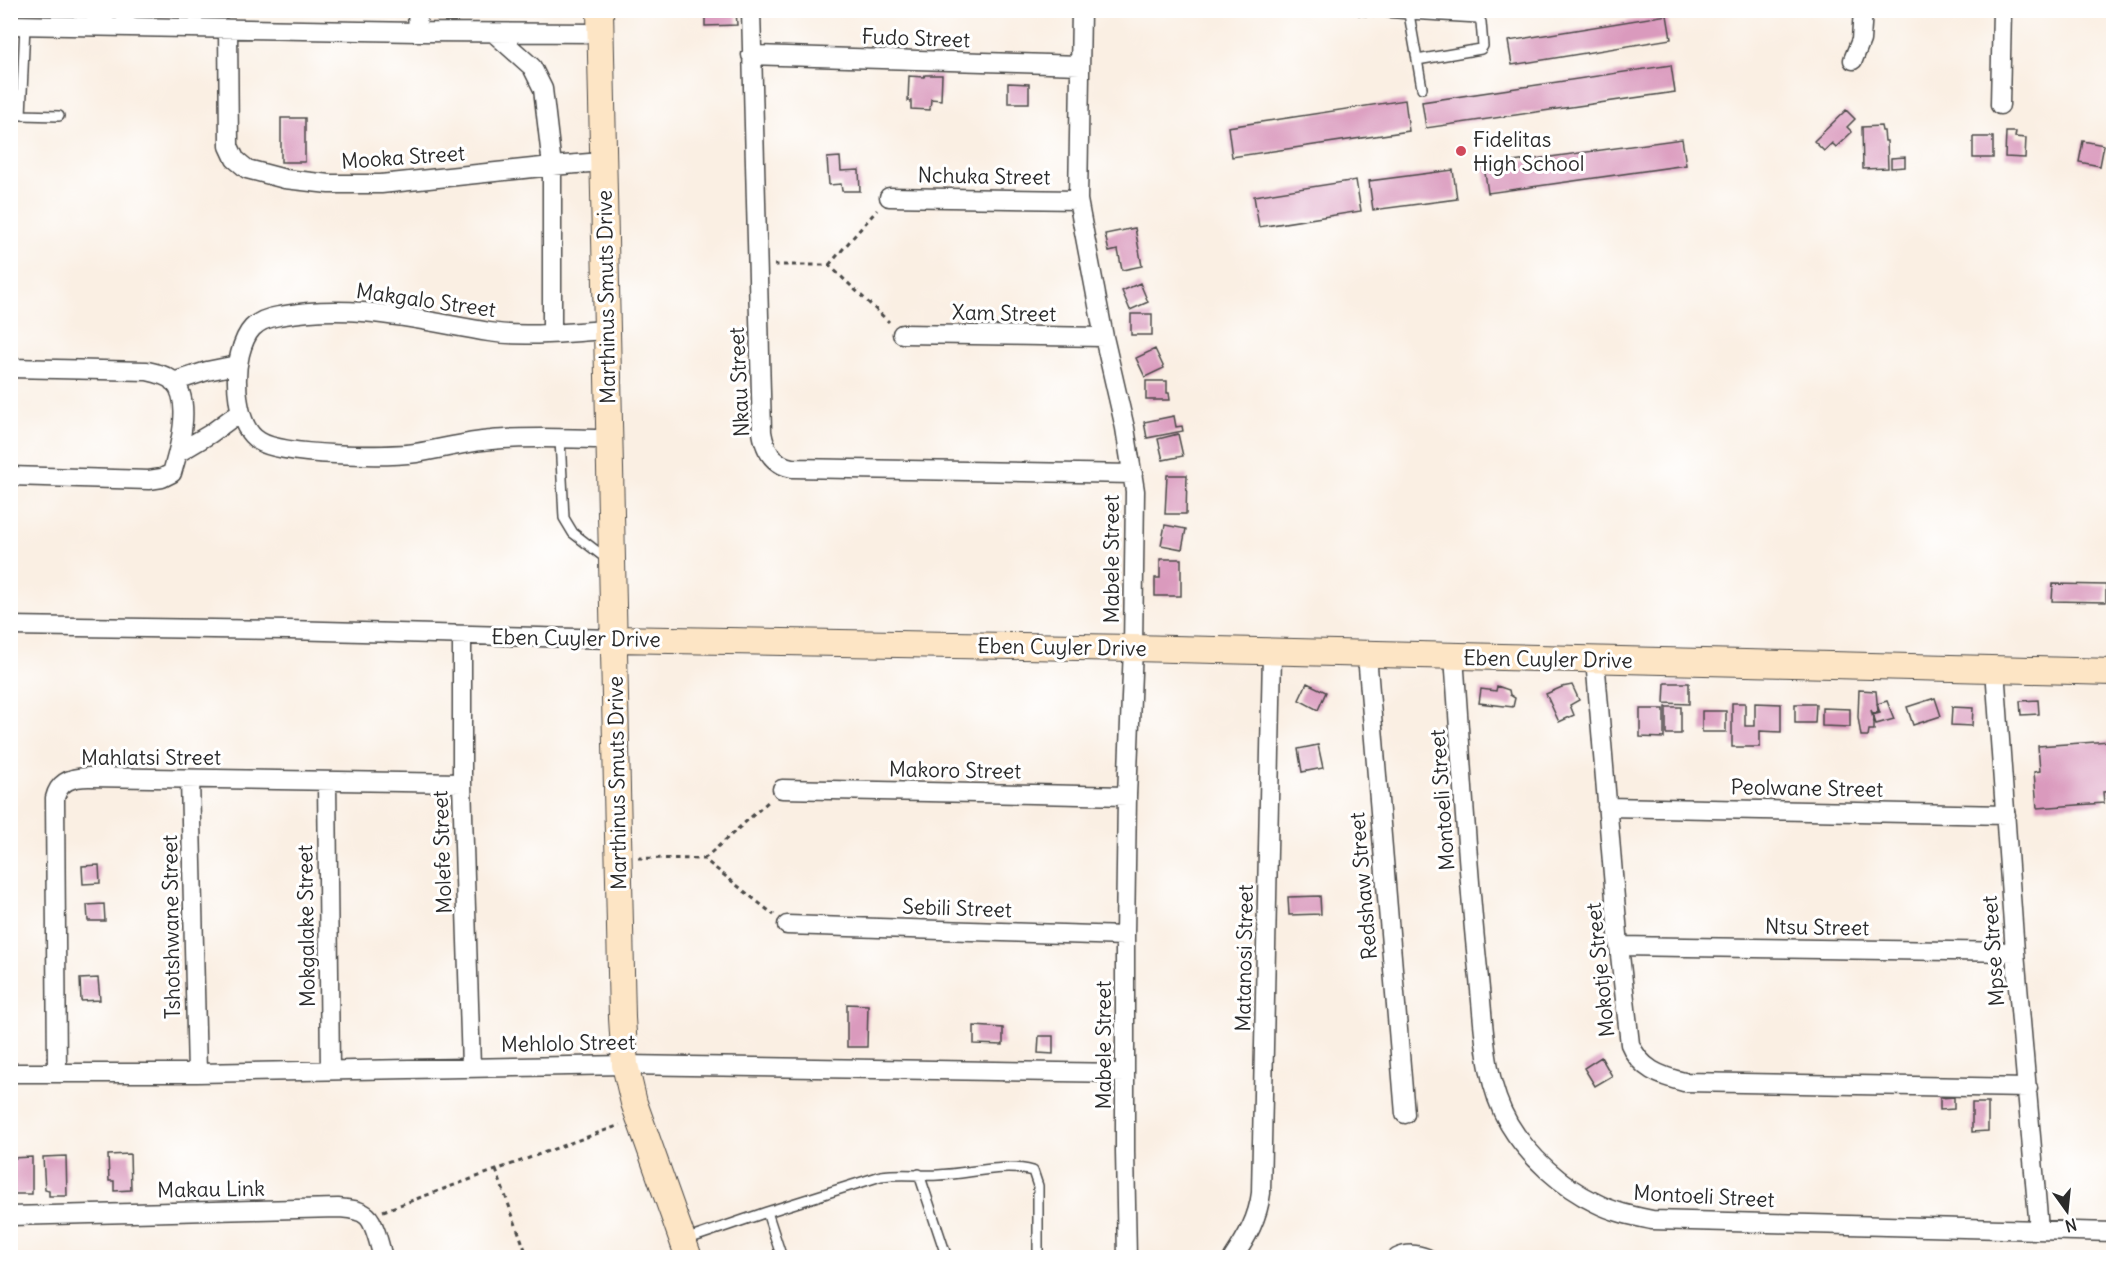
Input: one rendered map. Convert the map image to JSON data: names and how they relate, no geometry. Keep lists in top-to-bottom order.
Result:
{
  "streets": {
    "street": [
      "Fudo Street",
      "Mooka Street",
      "Nchuka Street",
      "Marthinus Smuts Drive",
      "Makgalo Street",
      "Xam Street",
      "Nkau Street",
      "Mabele Street",
      "Eben Cuyler Drive",
      "Mahlatsi Street",
      "Makoro Street",
      "Peolwane Street",
      "Montoeli Street",
      "Molefe Street",
      "Redshaw Street",
      "Sebili Street",
      "Mokgalake Street",
      "Tshotshwane Street",
      "Ntsu Street",
      "Mpse Street",
      "Matanosi Street",
      "Mokotje Street",
      "Mehlolo Street",
      "Makau Link"
    ]
  },
  "crossings": [
    ["Fudo Street", "Nkau Street"],
    ["Fudo Street", "Mabele Street"],
    ["Mooka Street", "Marthinus Smuts Drive"],
    ["Nchuka Street", "Mabele Street"],
    ["Marthinus Smuts Drive", "Makgalo Street"],
    ["Marthinus Smuts Drive", "Eben Cuyler Drive"],
    ["Marthinus Smuts Drive", "Mehlolo Street"],
    ["Xam Street", "Mabele Street"],
    ["Nkau Street", "Mabele Street"],
    ["Mabele Street", "Eben Cuyler Drive"],
    ["Mabele Street", "Makoro Street"],
    ["Mabele Street", "Sebili Street"],
    ["Mabele Street", "Mehlolo Street"],
    ["Eben Cuyler Drive", "Montoeli Street"],
    ["Eben Cuyler Drive", "Molefe Street"],
    ["Eben Cuyler Drive", "Redshaw Street"],
    ["Eben Cuyler Drive", "Mpse Street"],
    ["Eben Cuyler Drive", "Matanosi Street"],
    ["Eben Cuyler Drive", "Mokotje Street"],
    ["Mahlatsi Street", "Molefe Street"],
    ["Mahlatsi Street", "Mokgalake Street"],
    ["Mahlatsi Street", "Tshotshwane Street"],
    ["Mahlatsi Street", "Mehlolo Street"],
    ["Peolwane Street", "Mpse Street"],
    ["Peolwane Street", "Mokotje Street"],
    ["Montoeli Street", "Mpse Street"],
    ["Molefe Street", "Mehlolo Street"],
    ["Mokgalake Street", "Mehlolo Street"],
    ["Tshotshwane Street", "Mehlolo Street"],
    ["Ntsu Street", "Mpse Street"],
    ["Ntsu Street", "Mokotje Street"],
    ["Mpse Street", "Mokotje Street"]
  ],
  "places": ["Fidelitas High School"],
  "north": "bottom"
}
